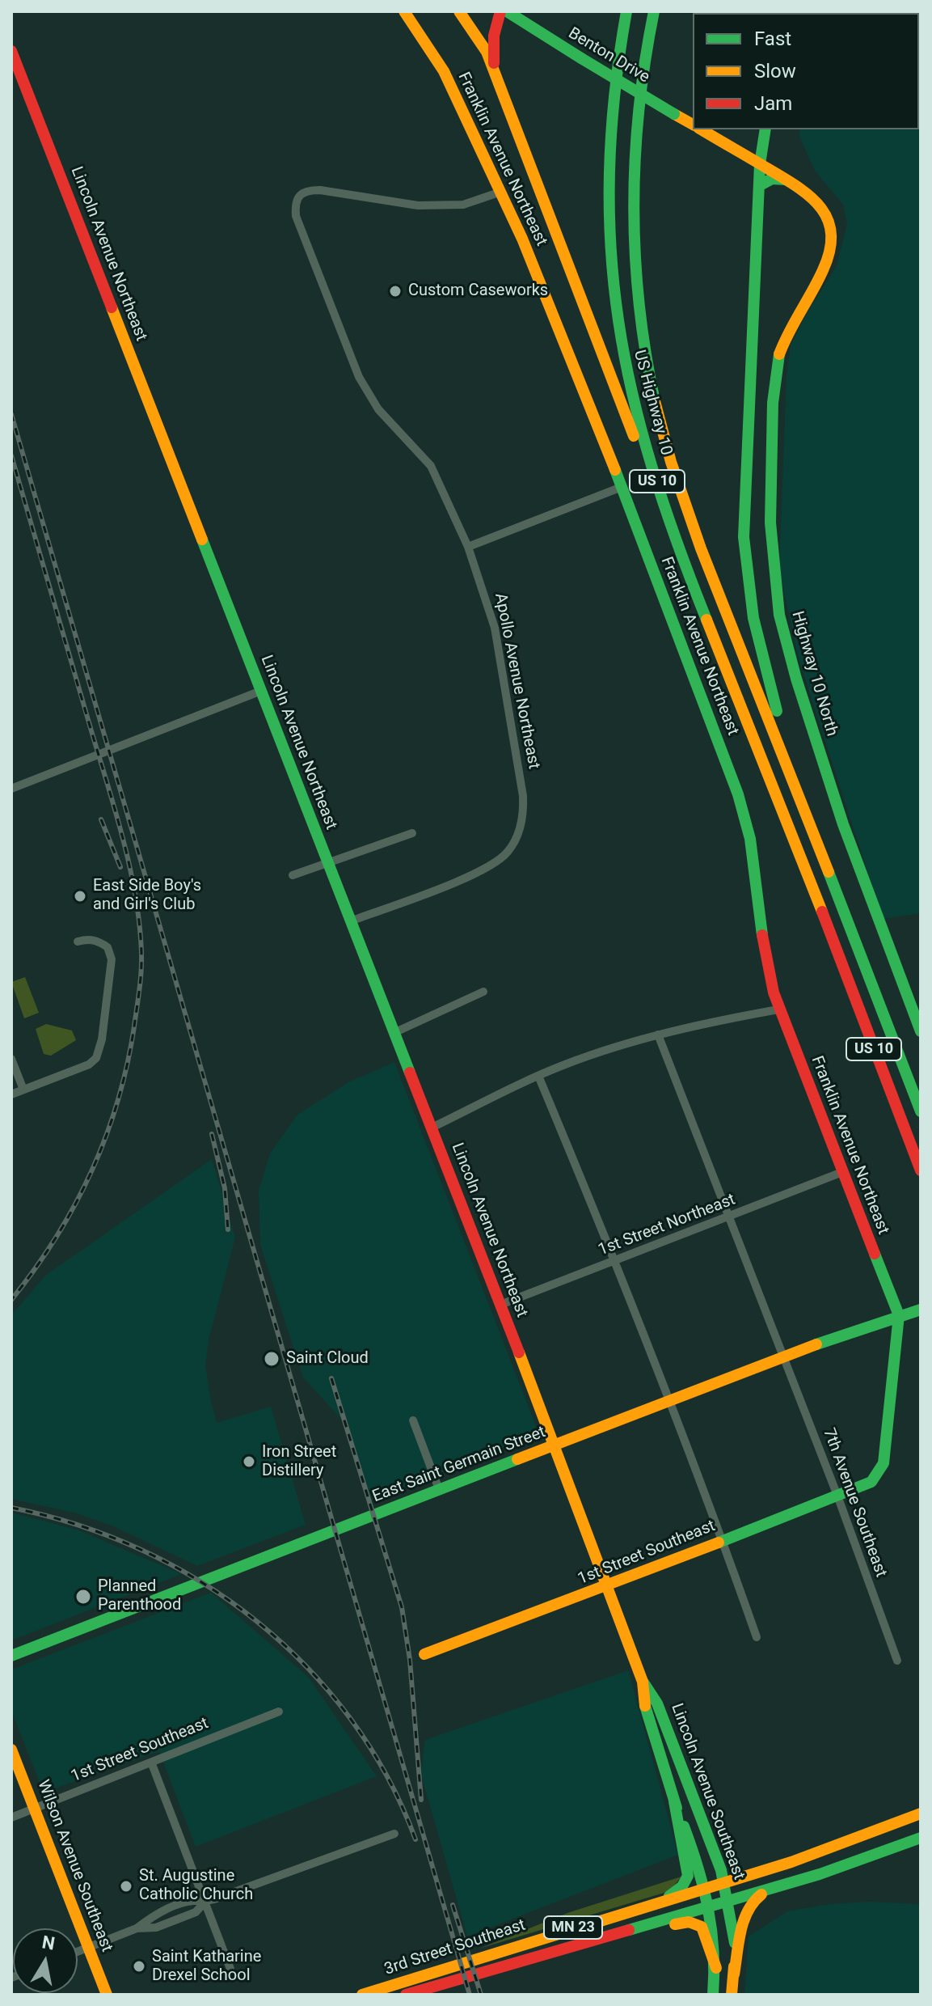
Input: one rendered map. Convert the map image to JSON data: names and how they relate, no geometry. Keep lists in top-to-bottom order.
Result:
{
  "streets": {
    "main road": [
      "Benton Drive",
      "Franklin Avenue Northeast",
      "Lincoln Avenue Northeast",
      "US Highway 10",
      "US 10",
      "Highway 10 North",
      "East Saint Germain Street",
      "1st Street Southeast",
      "Lincoln Avenue Southeast",
      "Wilson Avenue Southeast",
      "MN 23",
      "3rd Street Southeast"
    ],
    "street": ["Apollo Avenue Northeast", "1st Street Northeast", "7th Avenue Southeast"]
  },
  "crossings": [
    ["Benton Drive", "Highway 10 North"],
    ["Franklin Avenue Northeast", "Apollo Avenue Northeast"],
    ["Franklin Avenue Northeast", "1st Street Northeast"],
    ["Franklin Avenue Northeast", "East Saint Germain Street"],
    ["Franklin Avenue Northeast", "1st Street Southeast"],
    ["Lincoln Avenue Northeast", "Apollo Avenue Northeast"],
    ["Lincoln Avenue Northeast", "1st Street Northeast"],
    ["Lincoln Avenue Northeast", "East Saint Germain Street"],
    ["Lincoln Avenue Northeast", "Lincoln Avenue Southeast"],
    ["1st Street Northeast", "7th Avenue Southeast"],
    ["East Saint Germain Street", "7th Avenue Southeast"],
    ["East Saint Germain Street", "1st Street Southeast"],
    ["East Saint Germain Street", "Lincoln Avenue Southeast"],
    ["7th Avenue Southeast", "1st Street Southeast"],
    ["1st Street Southeast", "Lincoln Avenue Southeast"],
    ["1st Street Southeast", "Wilson Avenue Southeast"],
    ["Lincoln Avenue Southeast", "MN 23"],
    ["Lincoln Avenue Southeast", "3rd Street Southeast"],
    ["MN 23", "3rd Street Southeast"]
  ],
  "places": [
    "Custom Caseworks",
    "East Side Boy's and Girl's Club",
    "Saint Cloud",
    "Iron Street Distillery",
    "Planned Parenthood",
    "St. Augustine Catholic Church",
    "Saint Katharine Drexel School"
  ],
  "legend": ["Fast", "Slow", "Jam"],
  "north": "top"
}
